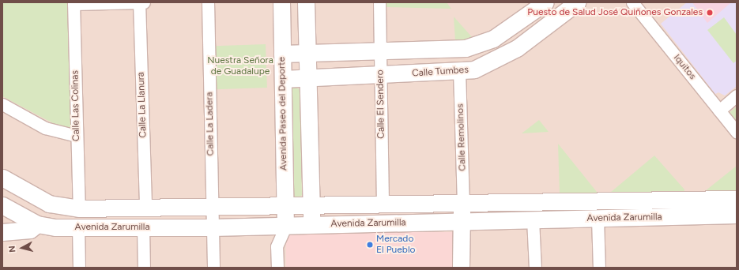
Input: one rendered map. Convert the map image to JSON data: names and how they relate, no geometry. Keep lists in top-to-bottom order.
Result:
{
  "streets": {
    "main road": ["Calle Tumbes", "Avenida Paseo del Deporte", "Avenida Zarumilla"],
    "street": [
      "Iquitos",
      "Calle El Sendero",
      "Calle La Llanura",
      "Calle Las Colinas",
      "Calle La Ladera",
      "Calle Remolinos"
    ]
  },
  "crossings": [
    ["Calle Tumbes", "Calle El Sendero"],
    ["Calle Tumbes", "Avenida Paseo del Deporte"],
    ["Calle Tumbes", "Calle Remolinos"],
    ["Calle El Sendero", "Avenida Zarumilla"],
    ["Calle La Llanura", "Avenida Zarumilla"],
    ["Calle Las Colinas", "Avenida Zarumilla"],
    ["Avenida Paseo del Deporte", "Avenida Zarumilla"],
    ["Calle La Ladera", "Avenida Zarumilla"],
    ["Calle Remolinos", "Avenida Zarumilla"]
  ],
  "parks": ["Nuestra Señora de Guadalupe"],
  "places": ["Puesto de Salud José Quiñones Gonzales", "Mercado El Pueblo"],
  "north": "left"
}
